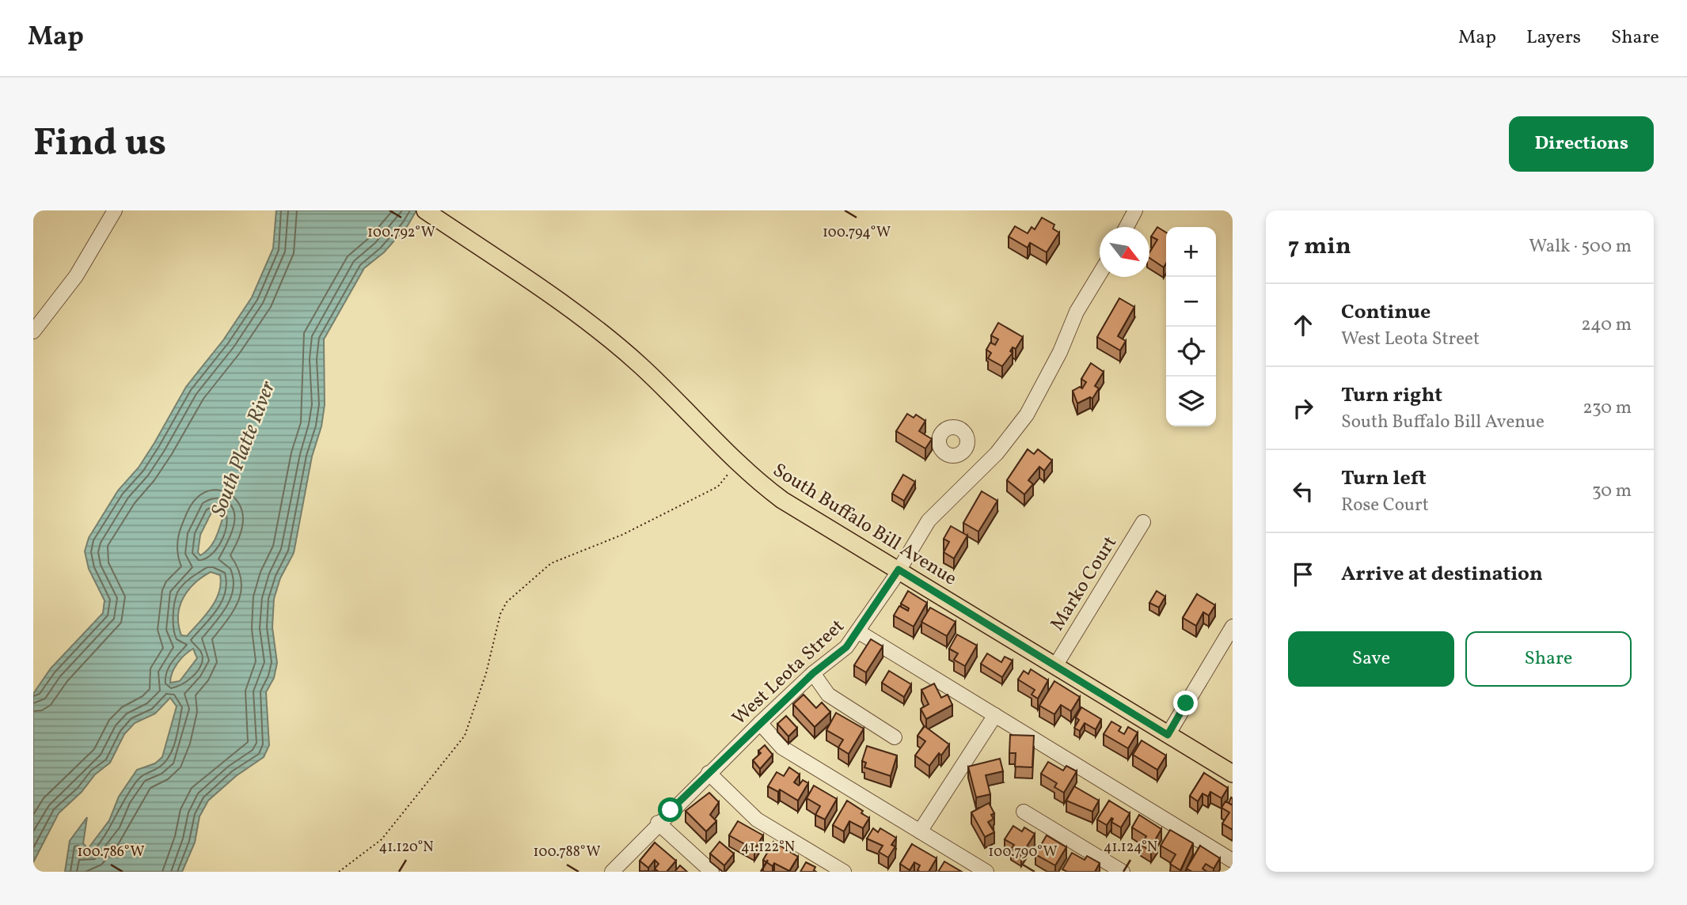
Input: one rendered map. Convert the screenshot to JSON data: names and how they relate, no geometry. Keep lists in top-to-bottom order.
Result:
{
  "streets": {
    "main road": ["South Buffalo Bill Avenue"],
    "street": ["Marko Court", "West Leota Street"]
  },
  "crossings": [
    ["South Buffalo Bill Avenue", "Marko Court"],
    ["South Buffalo Bill Avenue", "West Leota Street"]
  ],
  "water": ["South Platte River"],
  "north": "bottom right",
  "page": {
    "header": "Map",
    "nav": ["Map", "Layers", "Share"],
    "buttons": [
      "Directions",
      ["Save", "Share"]
    ],
    "title": "Find us",
    "heading": ["7 min", "Walk · 500 m"],
    "map_buttons": ["+", "−"],
    "list": [
      ["Continue", "West Leota Street", "240 m"],
      ["Turn right", "South Buffalo Bill Avenue", "230 m"],
      ["Turn left", "Rose Court", "30 m"],
      "Arrive at destination"
    ]
  },
  "coordinates": [
    "100.792°W",
    "100.794°W",
    "41.120°N",
    "41.122°N",
    "41.124°N",
    "100.786°W",
    "100.788°W",
    "100.790°W"
  ]
}
